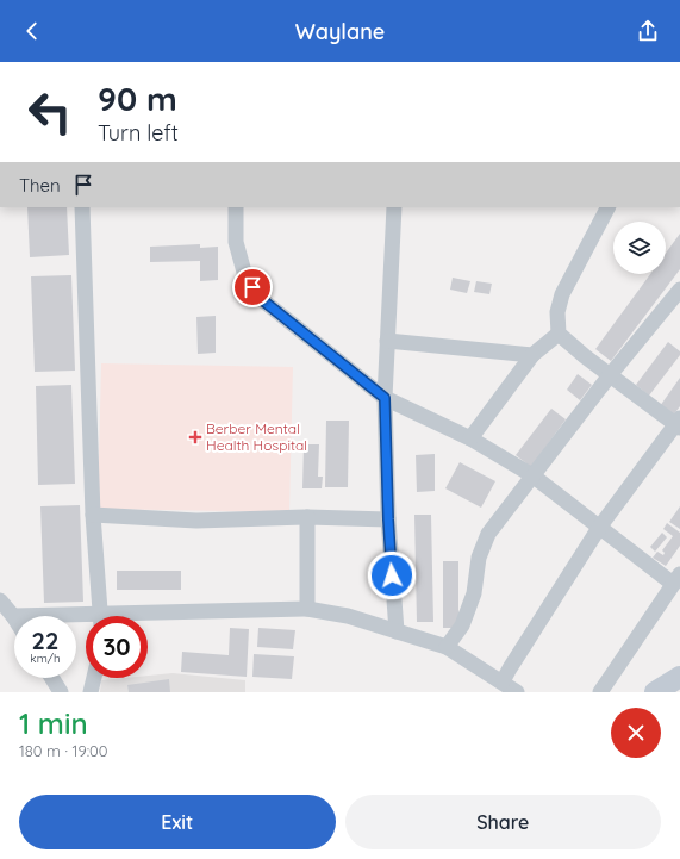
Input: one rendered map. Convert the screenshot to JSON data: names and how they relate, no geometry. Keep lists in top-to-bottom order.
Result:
{
  "places": {
    "health": ["Berber Mental Health Hospital"]
  },
  "page": {
    "header": "Waylane",
    "turn": ["90 m", "Turn left"],
    "then": "Then",
    "speed": "22 km/h",
    "limit": "30",
    "heading": ["1 min", "180 m · 19:00"],
    "buttons": ["Exit", "Share"]
  }
}
